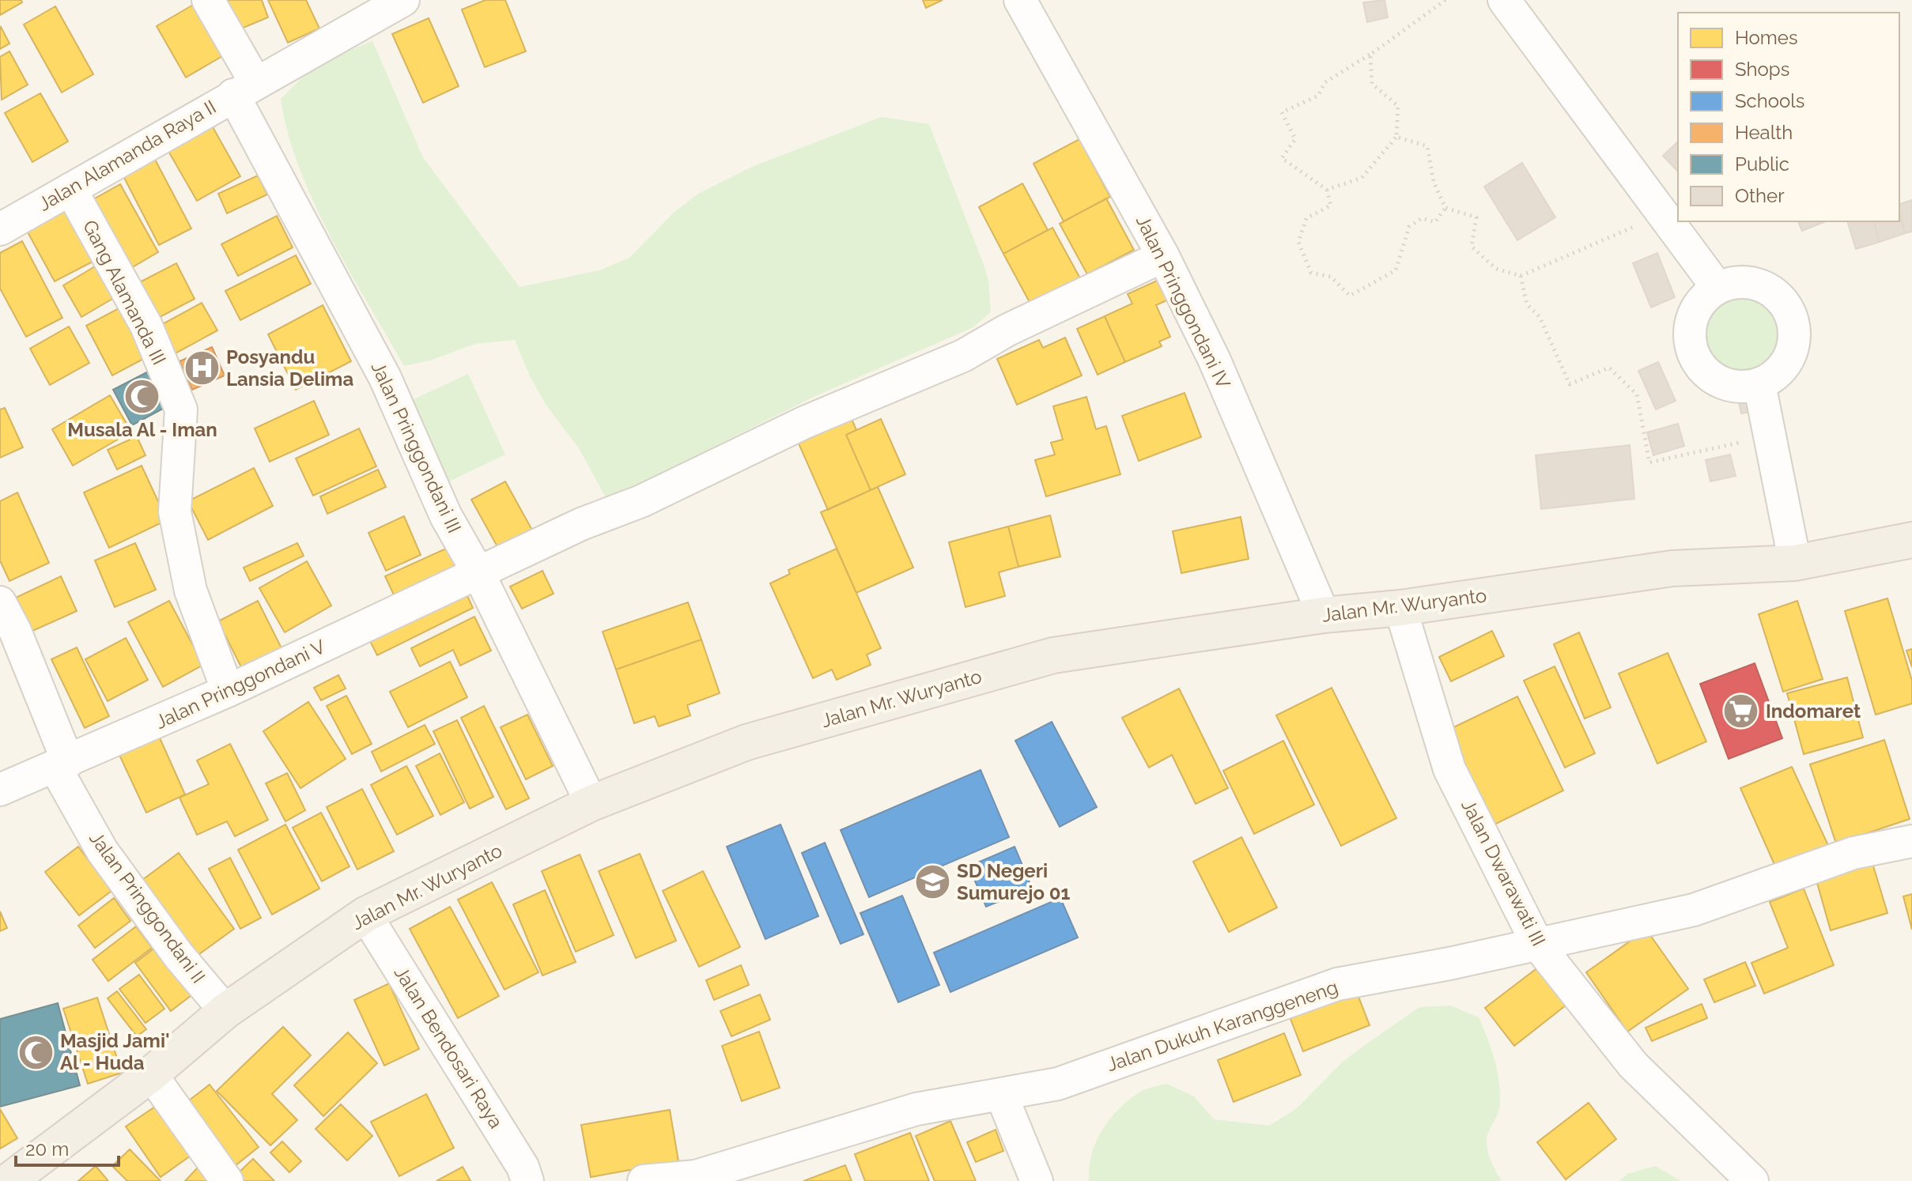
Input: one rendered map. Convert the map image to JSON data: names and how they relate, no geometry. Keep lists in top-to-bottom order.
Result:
{
  "streets": {
    "main road": ["Jalan Mr. Wuryanto"],
    "street": [
      "Jalan Alamanda Raya II",
      "Gang Alamanda III",
      "Jalan Pringgondani IV",
      "Jalan Pringgondani III",
      "Jalan Pringgondani V",
      "Jalan Dwarawati III",
      "Jalan Pringgondani II",
      "Jalan Dukuh Karanggeneng",
      "Jalan Bendosari Raya"
    ]
  },
  "crossings": [
    ["Jalan Alamanda Raya II", "Gang Alamanda III"],
    ["Jalan Alamanda Raya II", "Jalan Pringgondani III"],
    ["Gang Alamanda III", "Jalan Pringgondani V"],
    ["Jalan Pringgondani IV", "Jalan Mr. Wuryanto"],
    ["Jalan Pringgondani IV", "Jalan Pringgondani V"],
    ["Jalan Pringgondani III", "Jalan Mr. Wuryanto"],
    ["Jalan Pringgondani III", "Jalan Pringgondani V"],
    ["Jalan Mr. Wuryanto", "Jalan Dwarawati III"],
    ["Jalan Mr. Wuryanto", "Jalan Pringgondani II"],
    ["Jalan Mr. Wuryanto", "Jalan Bendosari Raya"],
    ["Jalan Pringgondani V", "Jalan Pringgondani II"],
    ["Jalan Dwarawati III", "Jalan Dukuh Karanggeneng"]
  ],
  "places": {
    "hospital": ["Posyandu Lansia Delima"],
    "mosque": ["Musala Al - Iman", "Masjid Jami' Al - Huda"],
    "supermarket": ["Indomaret"],
    "school or university": ["SD Negeri Sumurejo 01"]
  },
  "legend": [
    "Homes",
    "Shops",
    "Schools",
    "Health",
    "Public",
    "Other"
  ],
  "scale_bar": "20 m"
}
